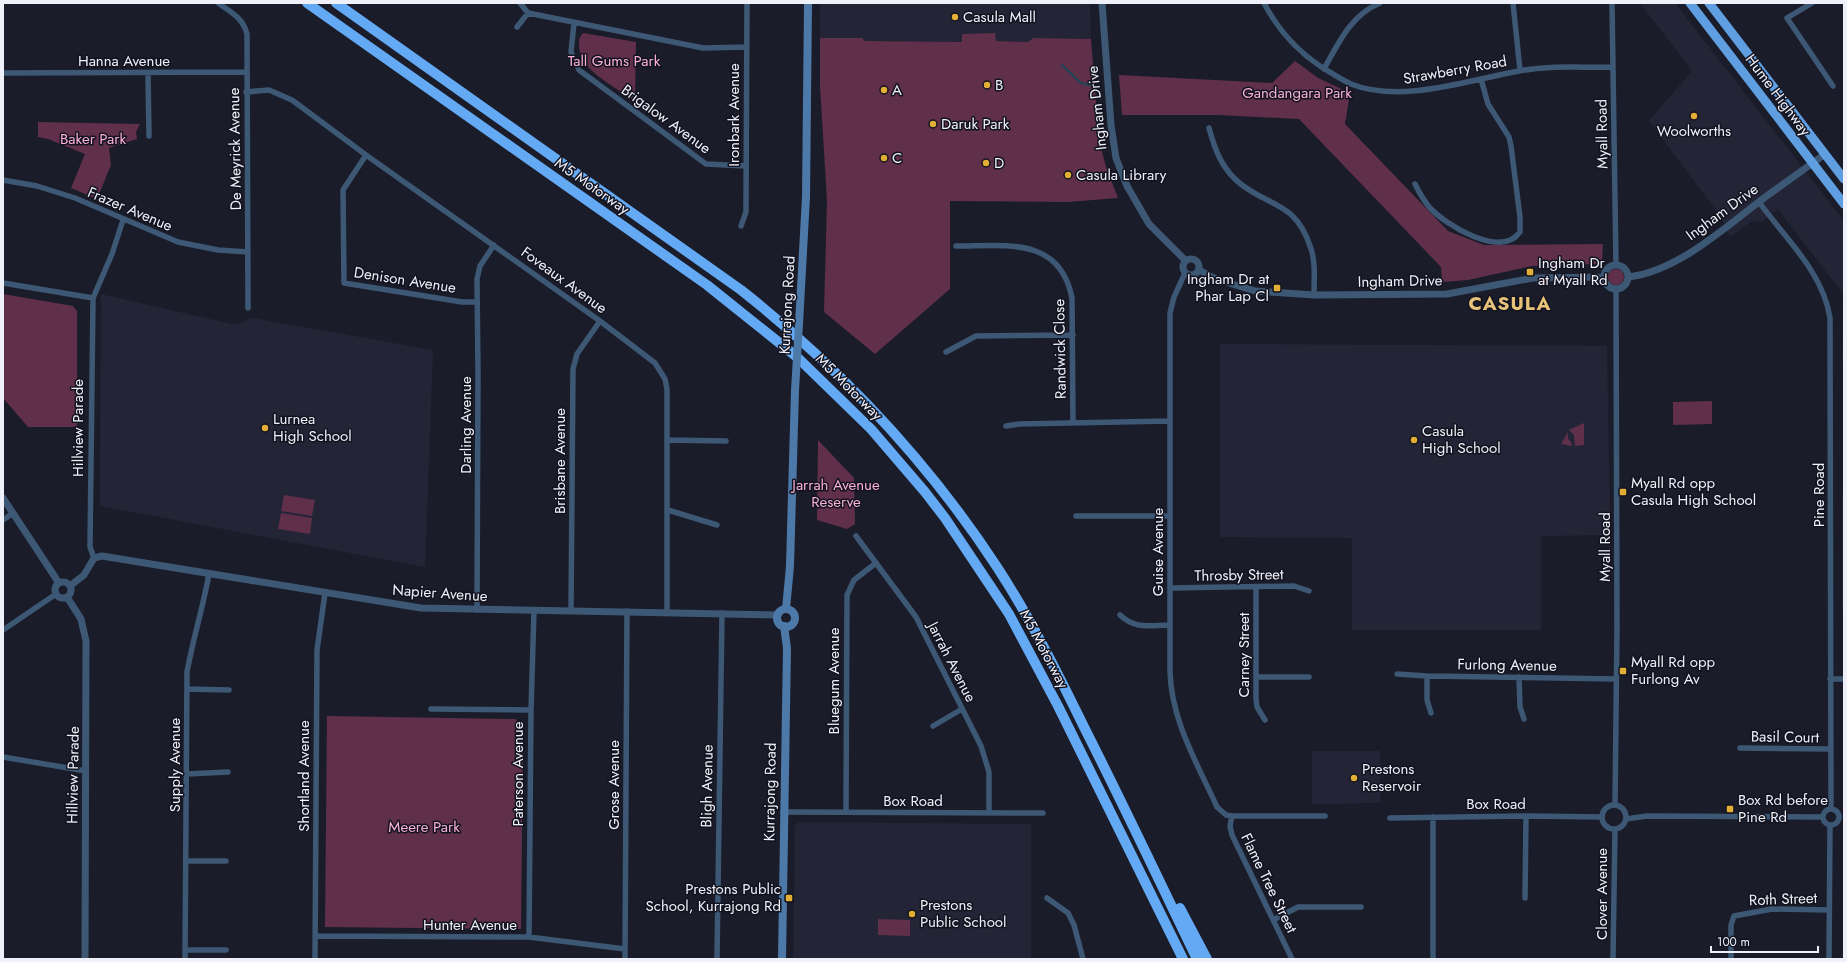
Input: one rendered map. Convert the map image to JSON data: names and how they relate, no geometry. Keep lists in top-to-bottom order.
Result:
{
  "streets": {
    "highway": ["Hume Highway", "M5 Motorway"],
    "main road": ["Kurrajong Road"],
    "street": [
      "Hanna Avenue",
      "Strawberry Road",
      "Ingham Drive",
      "Ironbark Avenue",
      "Brigalow Avenue",
      "Myall Road",
      "De Meyrick Avenue",
      "Frazer Avenue",
      "Denison Avenue",
      "Foveaux Avenue",
      "Randwick Close",
      "Darling Avenue",
      "Hillview Parade",
      "Brisbane Avenue",
      "Pine Road",
      "Guise Avenue",
      "Throsby Street",
      "Napier Avenue",
      "Carney Street",
      "Jarrah Avenue",
      "Furlong Avenue",
      "Bluegum Avenue",
      "Basil Court",
      "Supply Avenue",
      "Paterson Avenue",
      "Shortland Avenue",
      "Grose Avenue",
      "Bligh Avenue",
      "Box Road",
      "Flame Tree Street",
      "Clover Avenue",
      "Roth Street",
      "Hunter Avenue"
    ]
  },
  "crossings": [
    ["Hanna Avenue", "De Meyrick Avenue"],
    ["Strawberry Road", "Myall Road"],
    ["Hume Highway", "Ingham Drive"],
    ["Ingham Drive", "Myall Road"],
    ["Ingham Drive", "Pine Road"],
    ["Ingham Drive", "Guise Avenue"],
    ["Ironbark Avenue", "Brigalow Avenue"],
    ["Myall Road", "Furlong Avenue"],
    ["Myall Road", "Box Road"],
    ["Myall Road", "Clover Avenue"],
    ["De Meyrick Avenue", "Frazer Avenue"],
    ["De Meyrick Avenue", "Foveaux Avenue"],
    ["Denison Avenue", "Foveaux Avenue"],
    ["Denison Avenue", "Darling Avenue"],
    ["Foveaux Avenue", "Darling Avenue"],
    ["Foveaux Avenue", "Brisbane Avenue"],
    ["Foveaux Avenue", "Napier Avenue"],
    ["Kurrajong Road", "Napier Avenue"],
    ["Kurrajong Road", "Box Road"],
    ["Darling Avenue", "Napier Avenue"],
    ["Hillview Parade", "Napier Avenue"],
    ["Brisbane Avenue", "Napier Avenue"],
    ["Pine Road", "Basil Court"],
    ["Guise Avenue", "Throsby Street"],
    ["Guise Avenue", "Flame Tree Street"],
    ["Throsby Street", "Carney Street"],
    ["Napier Avenue", "Supply Avenue"],
    ["Napier Avenue", "Paterson Avenue"],
    ["Napier Avenue", "Shortland Avenue"],
    ["Napier Avenue", "Grose Avenue"],
    ["Napier Avenue", "Bligh Avenue"],
    ["Jarrah Avenue", "Bluegum Avenue"],
    ["Jarrah Avenue", "Box Road"],
    ["Bluegum Avenue", "Box Road"],
    ["Paterson Avenue", "Hunter Avenue"],
    ["Shortland Avenue", "Hunter Avenue"],
    ["Grose Avenue", "Hunter Avenue"],
    ["Box Road", "Clover Avenue"]
  ],
  "districts": ["CASULA"],
  "parks": [
    "Tall Gums Park",
    "Gandangara Park",
    "Baker Park",
    "Jarrah Avenue Reserve",
    "Meere Park"
  ],
  "places": {
    "other": [
      "Casula Mall",
      "B",
      "A",
      "Woolworths",
      "Daruk Park",
      "C",
      "D",
      "Casula Library",
      "Lurnea High School",
      "Casula High School",
      "Prestons Reservoir",
      "Prestons Public School"
    ],
    "transit": [
      "Ingham Dr at Myall Rd",
      "Ingham Dr at Phar Lap Cl",
      "Myall Rd opp Casula High School",
      "Myall Rd opp Furlong Av",
      "Box Rd before Pine Rd",
      "Prestons Public School, Kurrajong Rd"
    ]
  },
  "scale_bar": "100 m"
}
